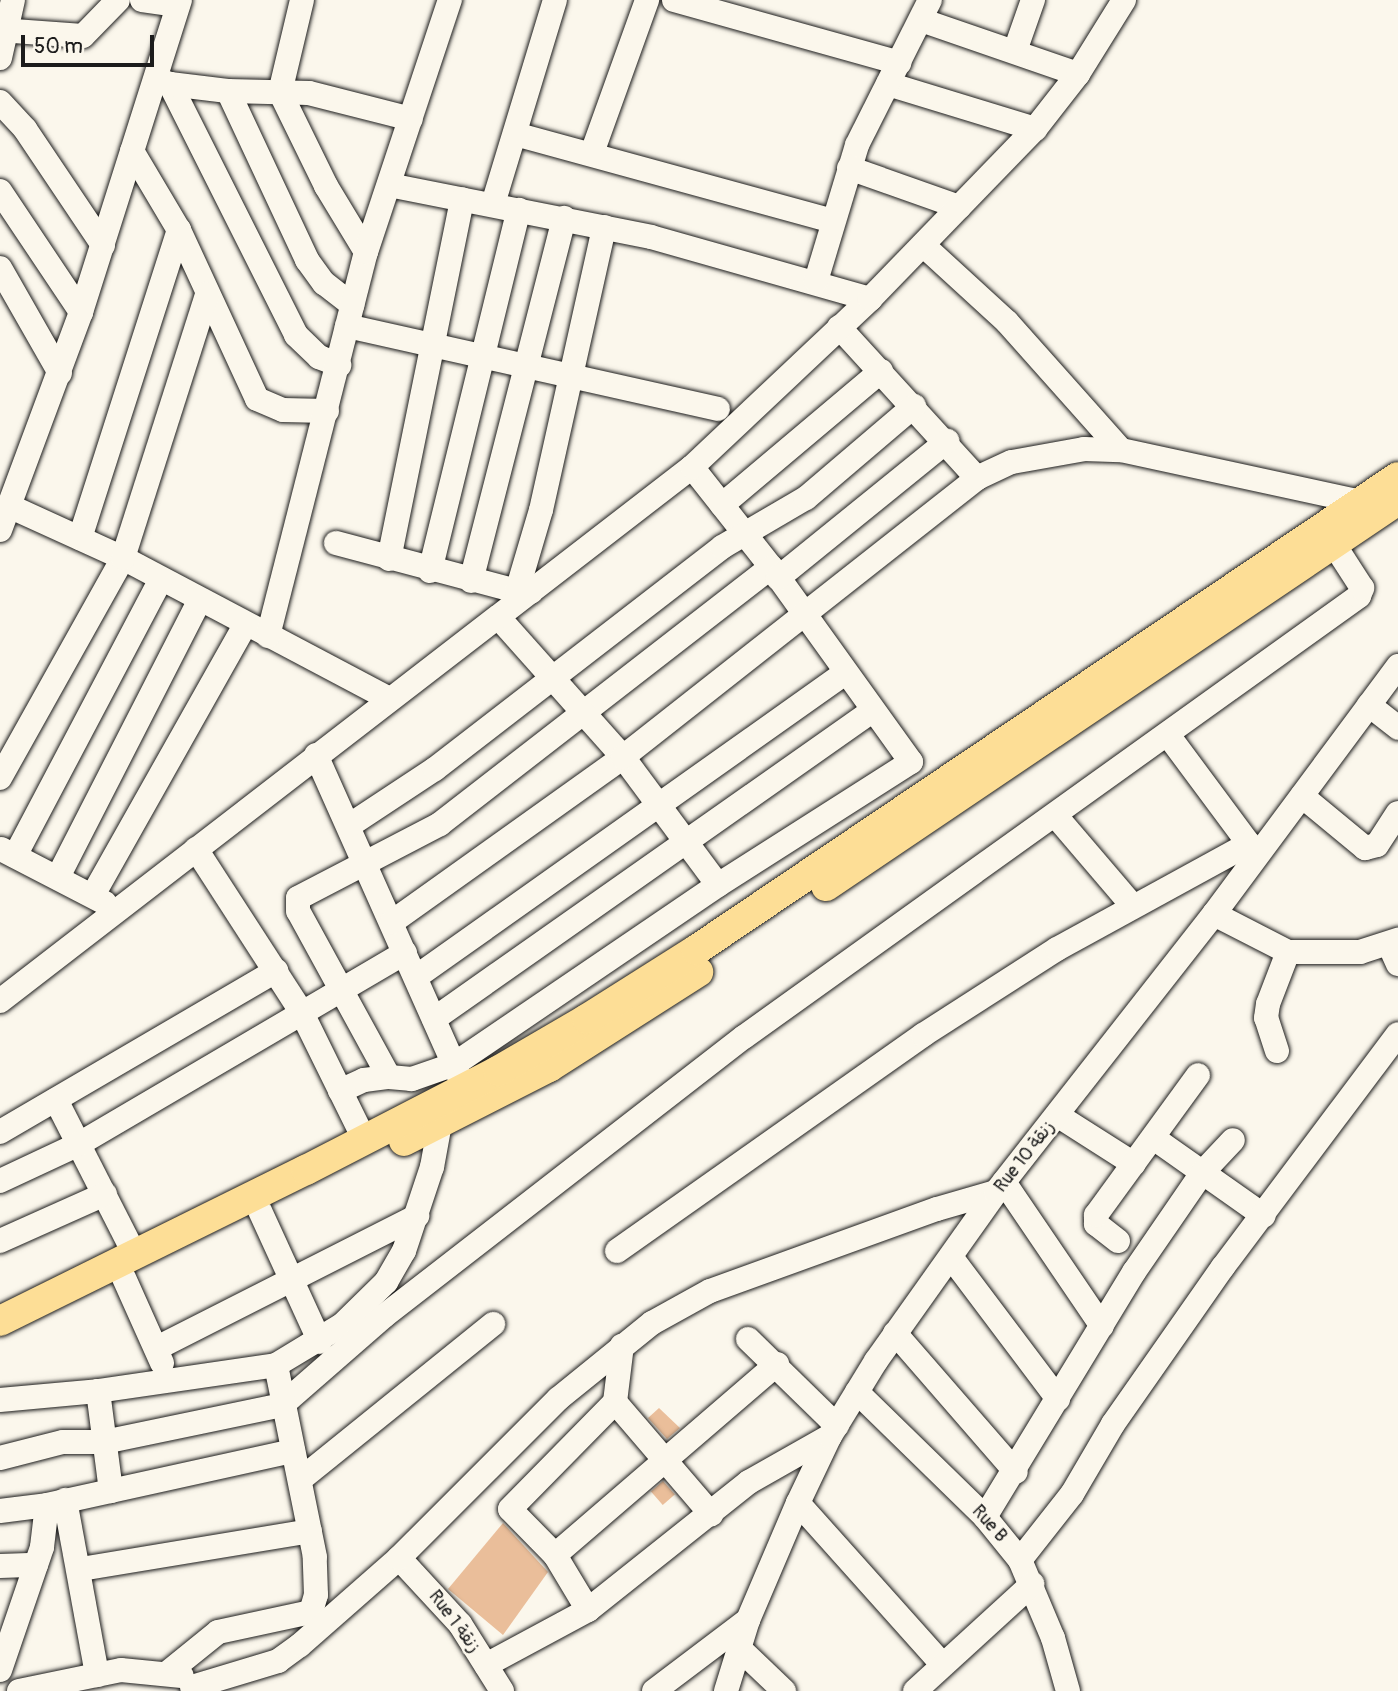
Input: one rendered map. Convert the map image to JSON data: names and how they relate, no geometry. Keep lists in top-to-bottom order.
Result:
{
  "streets": {
    "street": ["Rue 10 زنقة", "Rue B", "Rue 1 زنقة"]
  },
  "crossings": [
    ["Rue 10 زنقة", "Rue B"]
  ],
  "scale_bar": "50 m"
}
